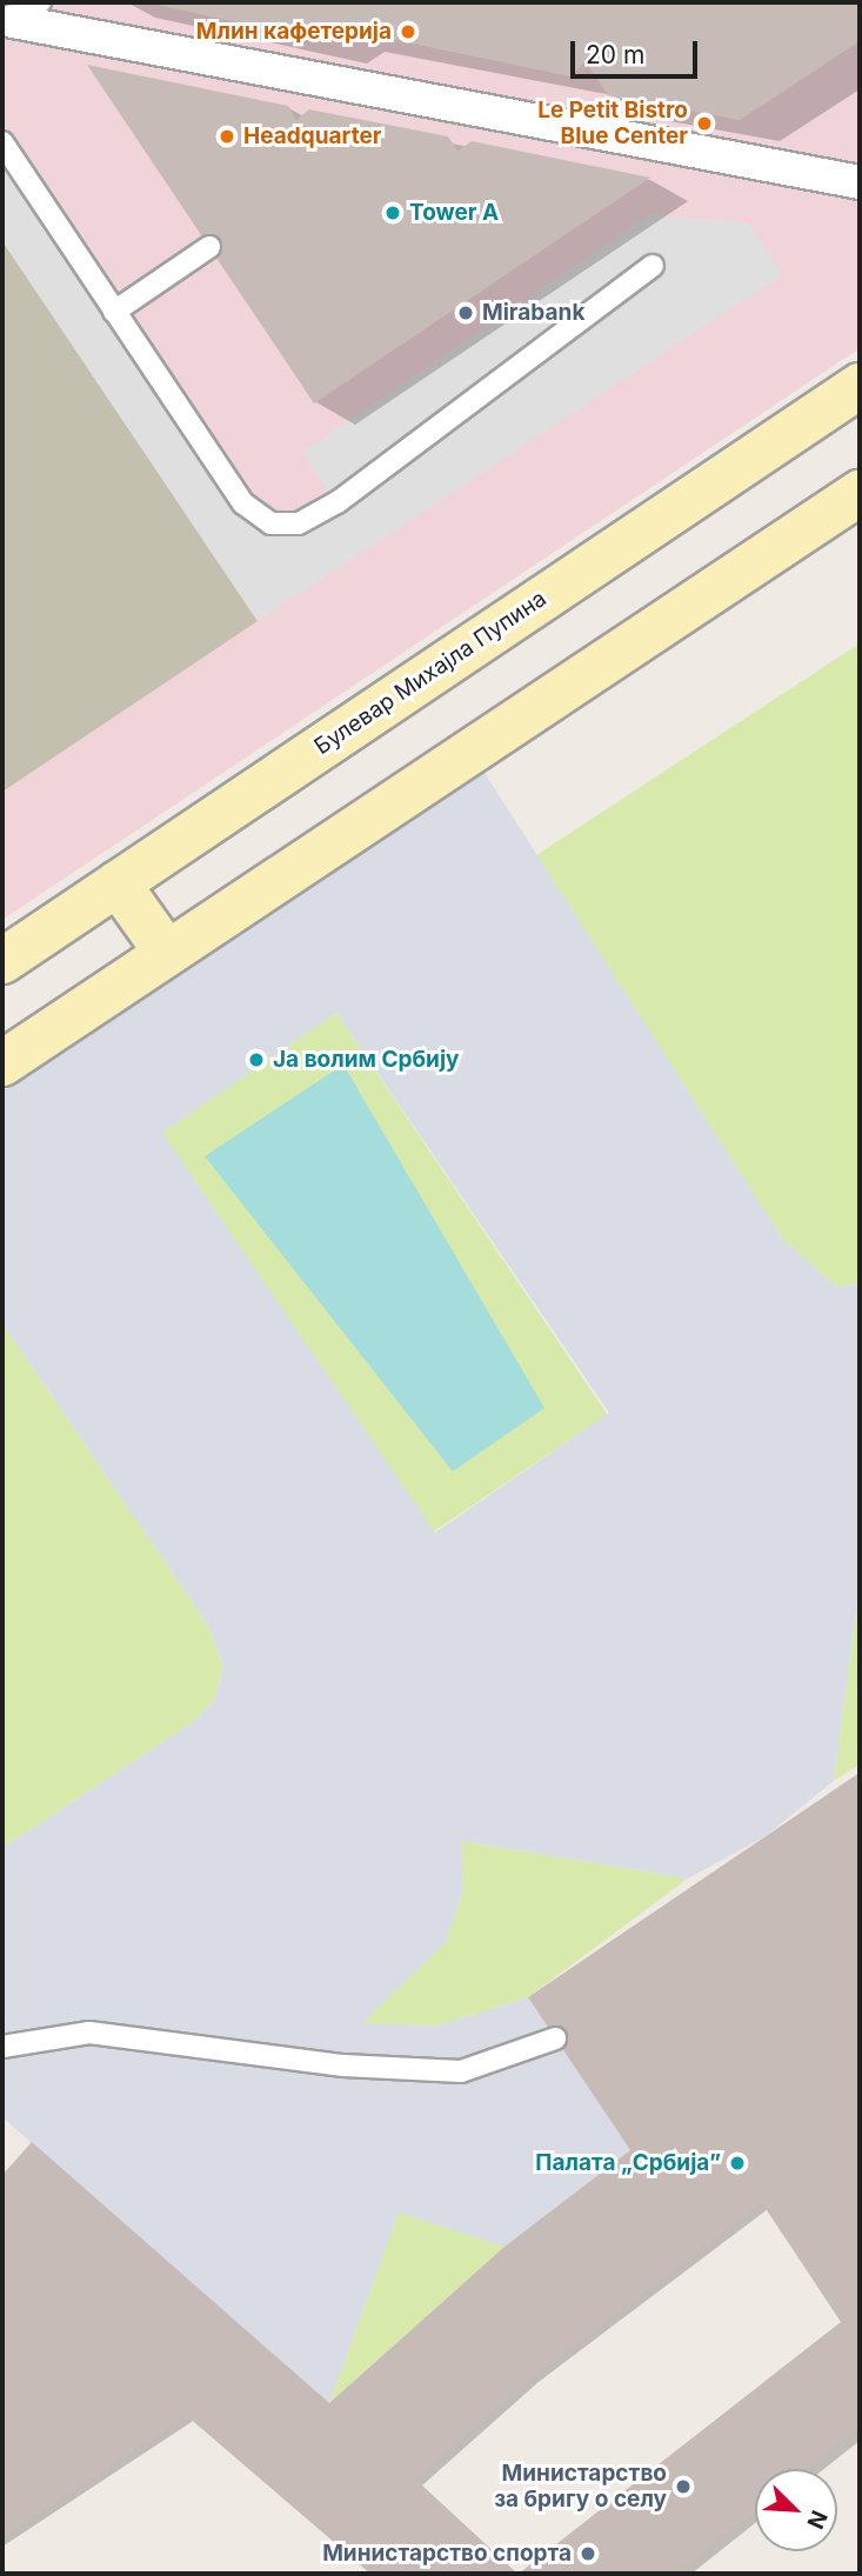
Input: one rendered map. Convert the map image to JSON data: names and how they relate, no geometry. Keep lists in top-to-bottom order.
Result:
{
  "streets": {
    "main road": ["Булевар Михајла Пупина"]
  },
  "places": [
    "Млин кафетерија",
    "Le Petit Bistro Blue Center",
    "Headquarter",
    "Tower A",
    "Mirabank",
    "Ја волим Србију",
    "Палата „Србија”",
    "Министарство за бригу о селу",
    "Министарство спорта"
  ],
  "scale_bar": "20 m",
  "north": "bottom right"
}
